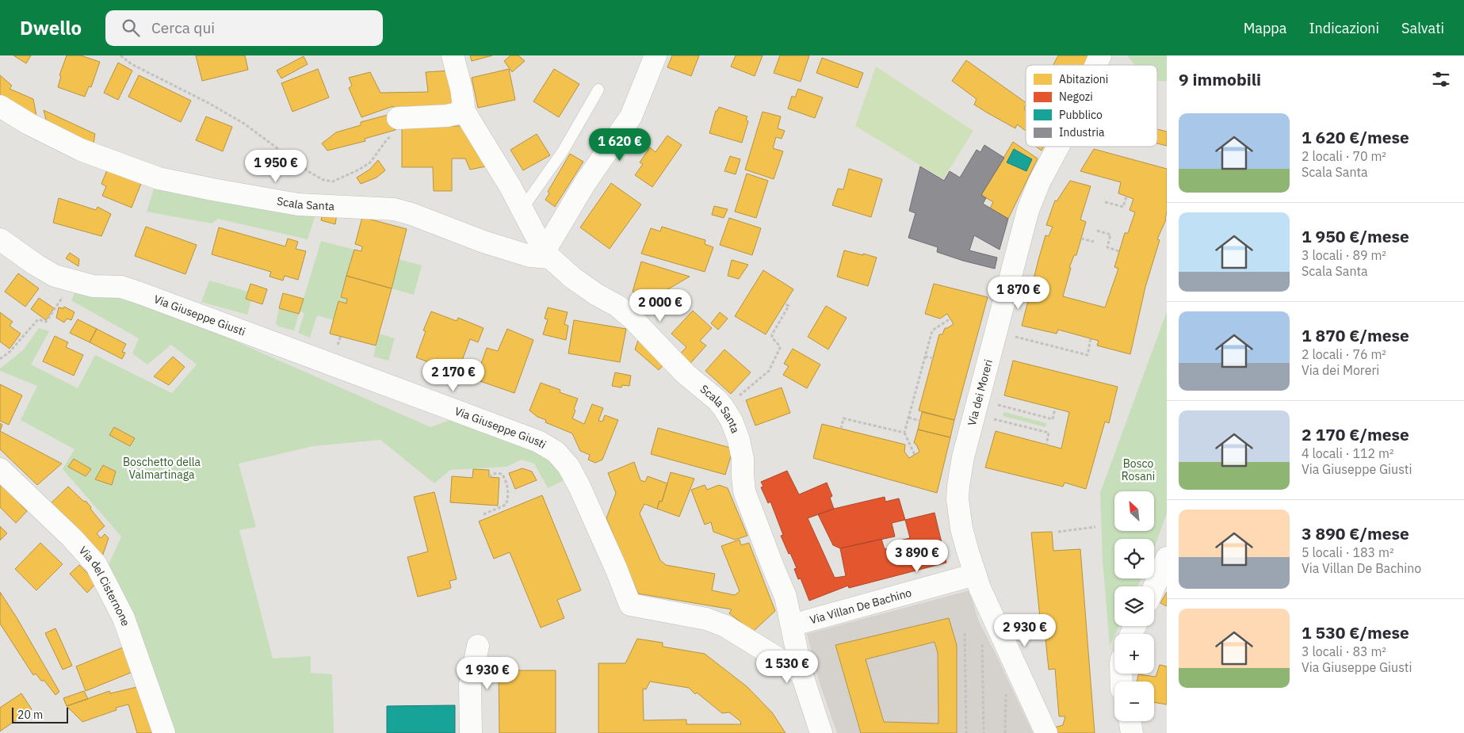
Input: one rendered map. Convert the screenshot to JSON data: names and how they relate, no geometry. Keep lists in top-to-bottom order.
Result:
{
  "streets": {
    "street": [
      "Scala Santa",
      "Via Giuseppe Giusti",
      "Via dei Moreri",
      "Via del Cisternone",
      "Via Villan De Bachino"
    ]
  },
  "crossings": [
    ["Scala Santa", "Via Giuseppe Giusti"],
    ["Scala Santa", "Via Villan De Bachino"],
    ["Via dei Moreri", "Via Villan De Bachino"]
  ],
  "parks": ["Boschetto della Valmartinaga", "Bosco Rosani"],
  "legend": [
    "Abitazioni",
    "Negozi",
    "Pubblico",
    "Industria"
  ],
  "scale_bar": "20 m",
  "north": "top left",
  "page": {
    "header": "Dwello",
    "search": "Cerca qui",
    "nav": ["Mappa", "Indicazioni", "Salvati"],
    "heading": "9 immobili",
    "list": [
      {
        "name": "1 620 €/mese",
        "note": "2 locali · 70 m² · Scala Santa"
      },
      {
        "name": "1 950 €/mese",
        "note": "3 locali · 89 m² · Scala Santa"
      },
      {
        "name": "1 870 €/mese",
        "note": "2 locali · 76 m² · Via dei Moreri"
      },
      {
        "name": "2 170 €/mese",
        "note": "4 locali · 112 m² · Via Giuseppe Giusti"
      },
      {
        "name": "3 890 €/mese",
        "note": "5 locali · 183 m² · Via Villan De Bachino"
      },
      {
        "name": "1 530 €/mese",
        "note": "3 locali · 83 m² · Via Giuseppe Giusti"
      }
    ],
    "price": [
      "1 620 €",
      "1 950 €",
      "1 870 €",
      "2 000 €",
      "2 170 €",
      "3 890 €",
      "2 930 €",
      "1 530 €",
      "1 930 €"
    ],
    "map_buttons": ["+", "−"],
    "scale": "20 m"
  }
}
